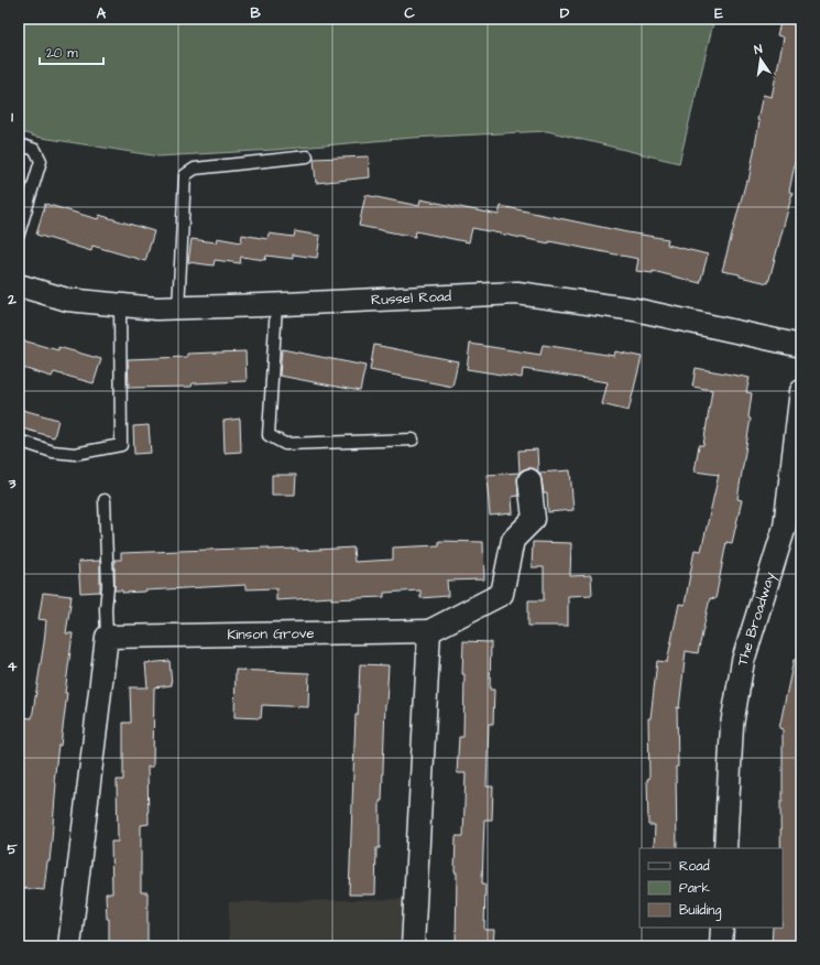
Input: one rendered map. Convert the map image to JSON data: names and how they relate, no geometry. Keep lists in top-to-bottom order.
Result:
{
  "streets": {
    "street": ["Russel Road", "The Broadway", "Kinson Grove"]
  },
  "legend": ["Road", "Park", "Building"],
  "scale_bar": "20 m",
  "north": "top",
  "grid": {
    "columns": [
      "A",
      "B",
      "C",
      "D",
      "E"
    ],
    "rows": [
      "1",
      "2",
      "3",
      "4",
      "5"
    ]
  }
}
